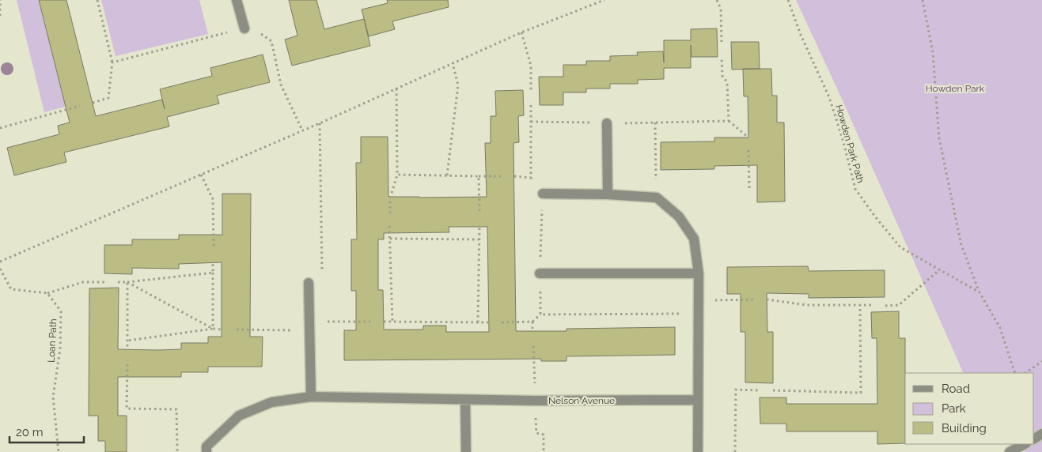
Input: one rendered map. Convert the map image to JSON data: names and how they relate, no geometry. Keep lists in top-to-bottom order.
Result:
{
  "streets": {
    "street": ["Nelson Avenue"],
    "path": ["Howden Park Path", "Loan Path"]
  },
  "parks": ["Howden Park"],
  "legend": ["Road", "Park", "Building"],
  "scale_bar": "20 m"
}
